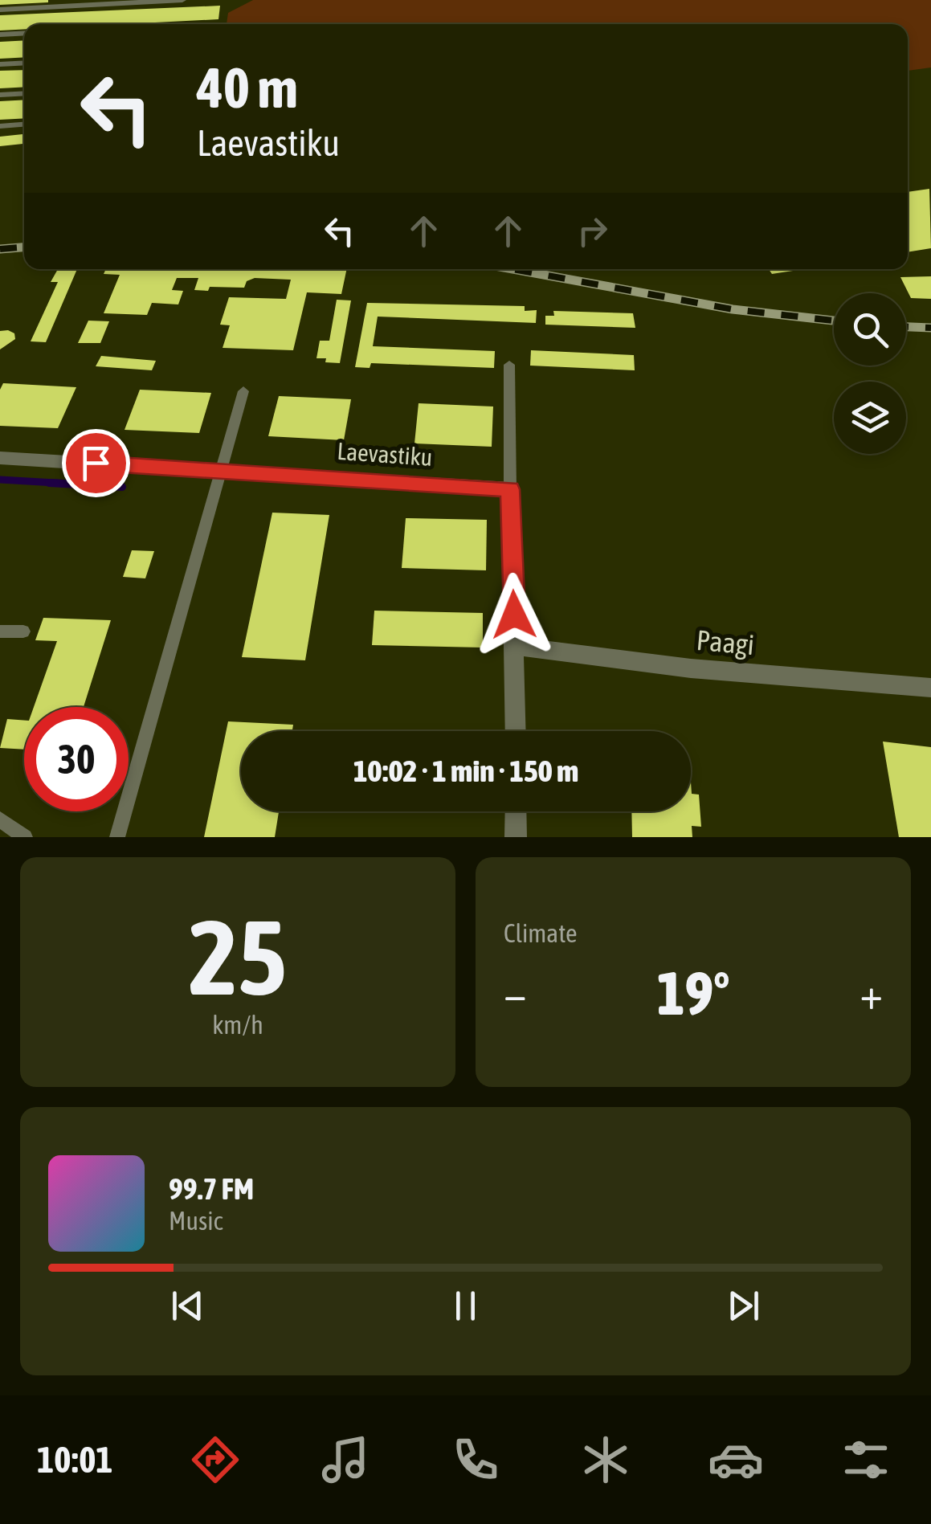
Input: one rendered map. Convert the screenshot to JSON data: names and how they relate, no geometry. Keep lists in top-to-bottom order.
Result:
{
  "streets": {
    "street": ["Laevastiku", "Paagi"]
  },
  "page": {
    "turn": ["40 m", "Laevastiku"],
    "limit": "30",
    "trip": "10:02 · 1 min · 150 m",
    "tile": [
      ["25", "km/h"],
      "Climate"
    ],
    "heat": ["−", "19°", "+"],
    "song": ["99.7 FM", "Music"],
    "tabs": "10:01"
  }
}
